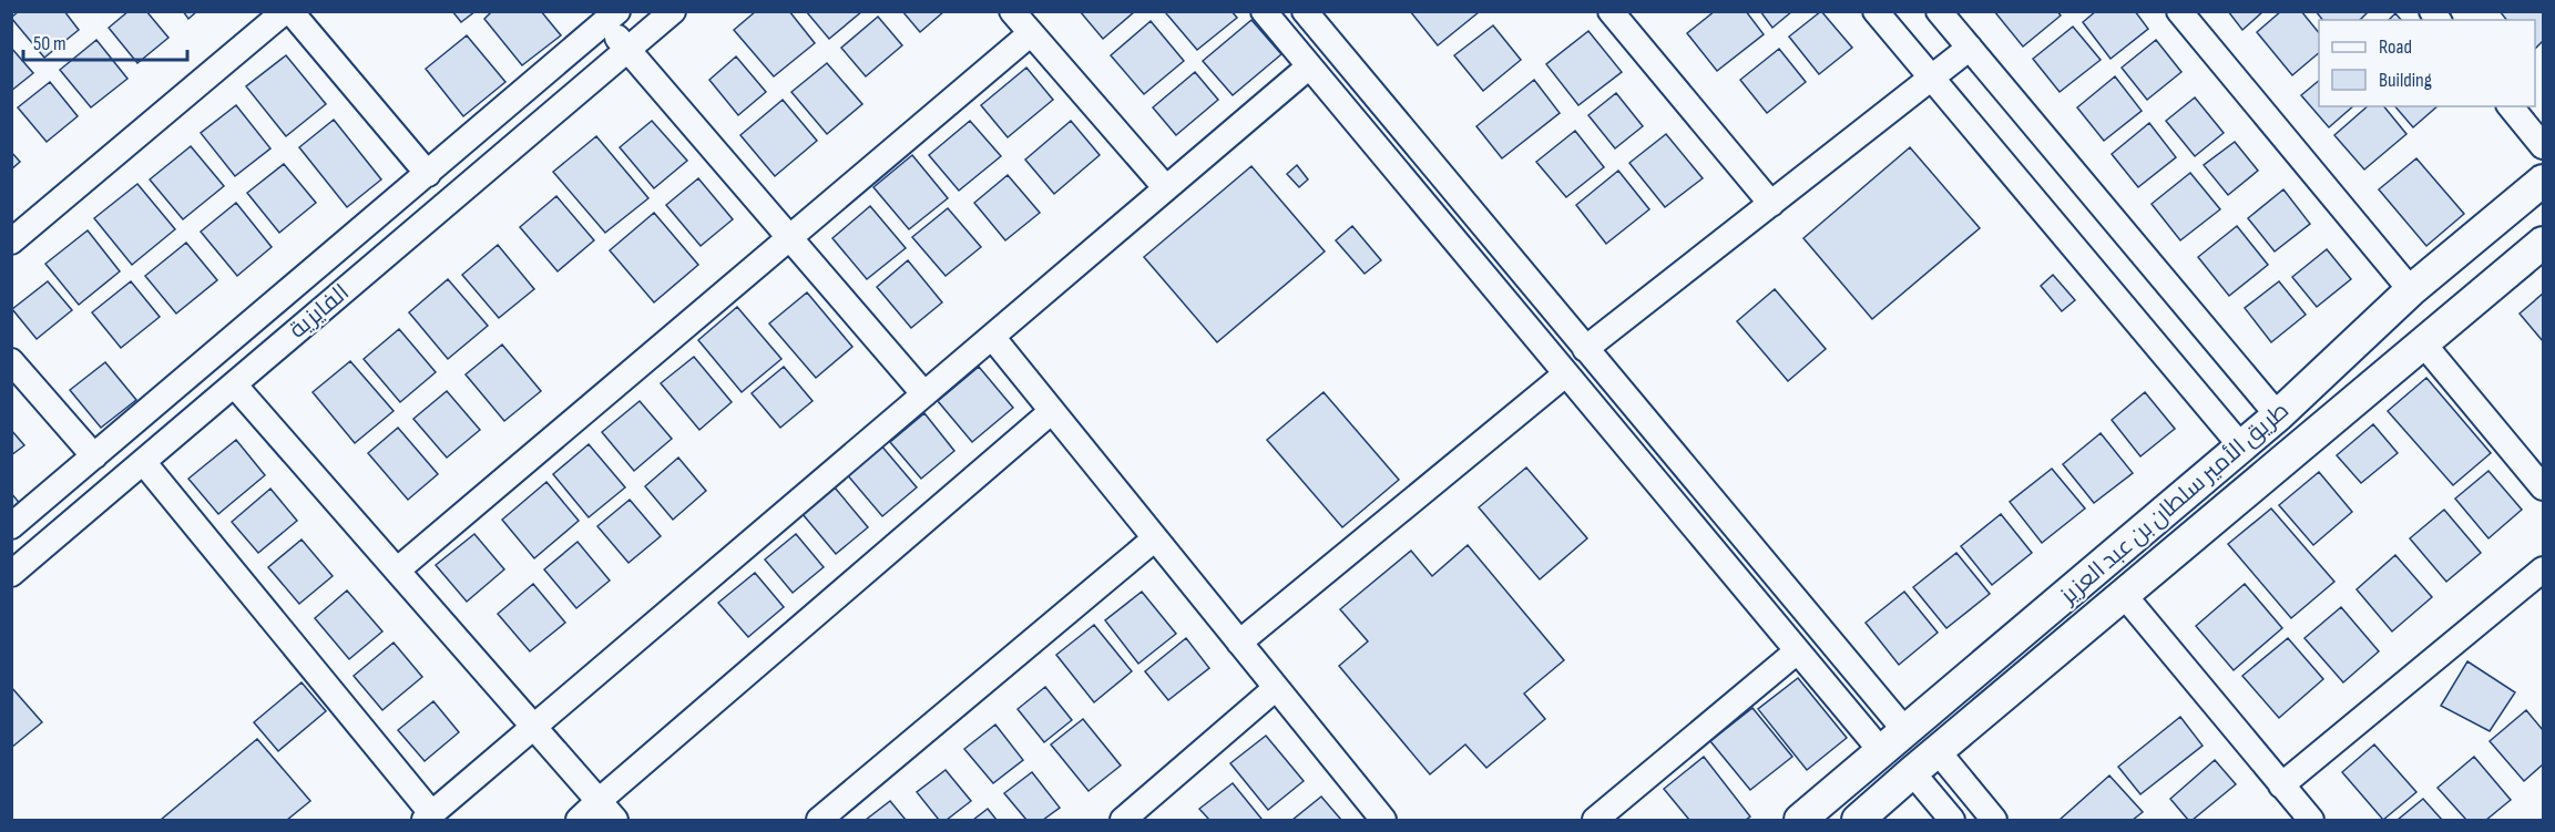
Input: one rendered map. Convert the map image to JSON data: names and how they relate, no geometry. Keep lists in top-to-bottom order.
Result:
{
  "streets": {
    "main road": ["طريق الأمير سلطان بن عبد العزيز"],
    "street": ["الفايزية"]
  },
  "legend": ["Road", "Building"],
  "scale_bar": "50 m"
}
